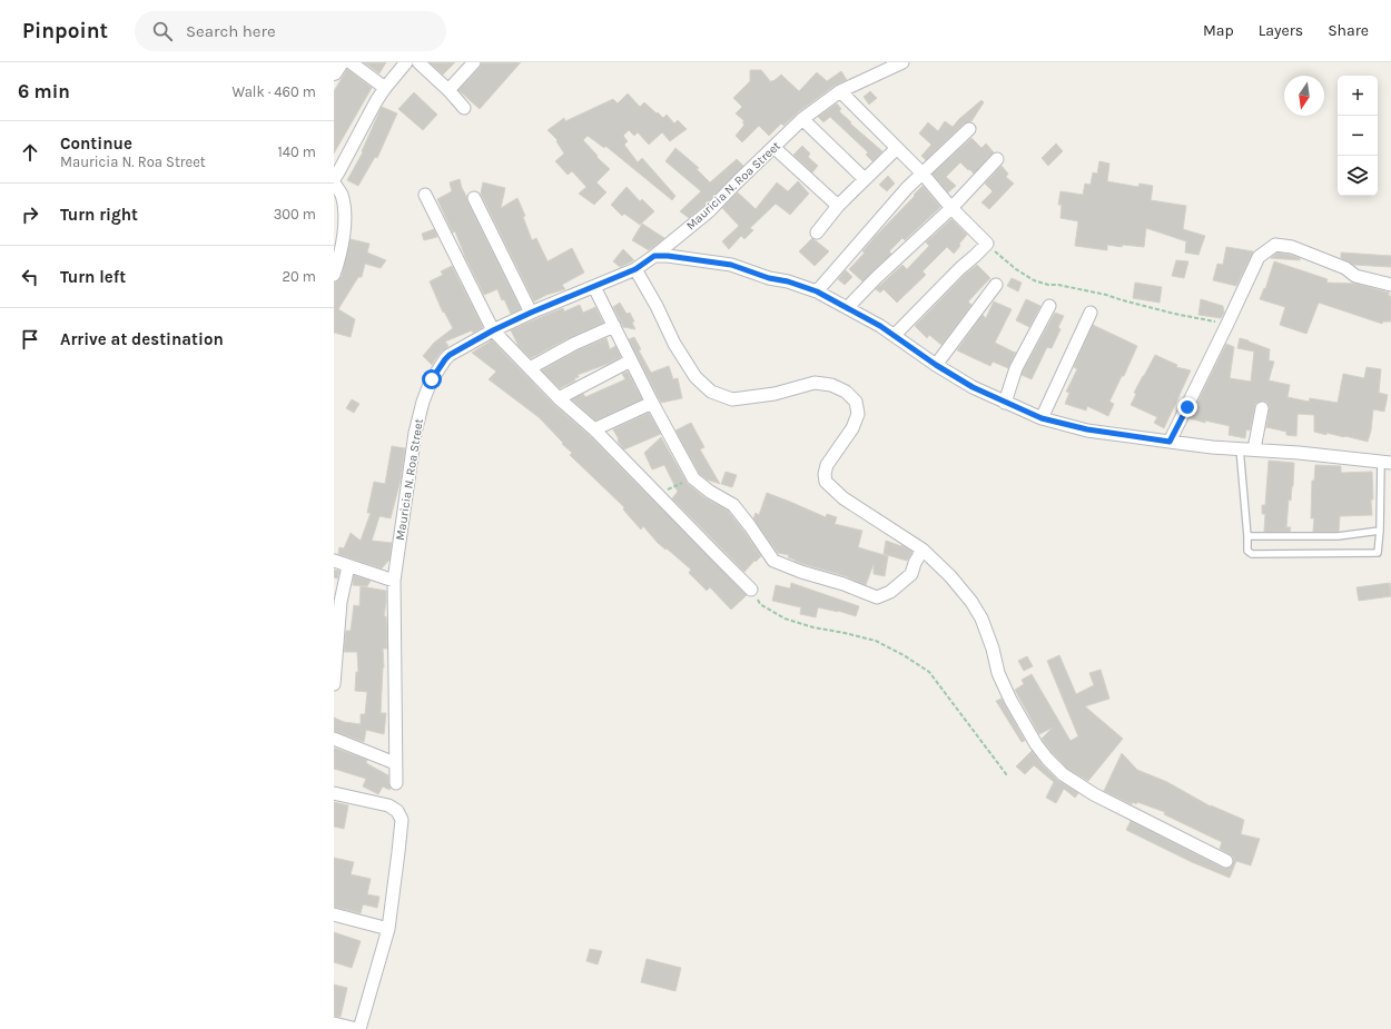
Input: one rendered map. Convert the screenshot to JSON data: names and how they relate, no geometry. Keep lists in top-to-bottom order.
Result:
{
  "streets": {
    "street": ["Mauricia N. Roa Street"]
  },
  "north": "bottom",
  "page": {
    "header": "Pinpoint",
    "search": "Search here",
    "nav": ["Map", "Layers", "Share"],
    "heading": ["6 min", "Walk · 460 m"],
    "map_buttons": ["+", "−"],
    "list": [
      ["Continue", "Mauricia N. Roa Street", "140 m"],
      ["Turn right", "300 m"],
      ["Turn left", "20 m"],
      "Arrive at destination"
    ]
  }
}
